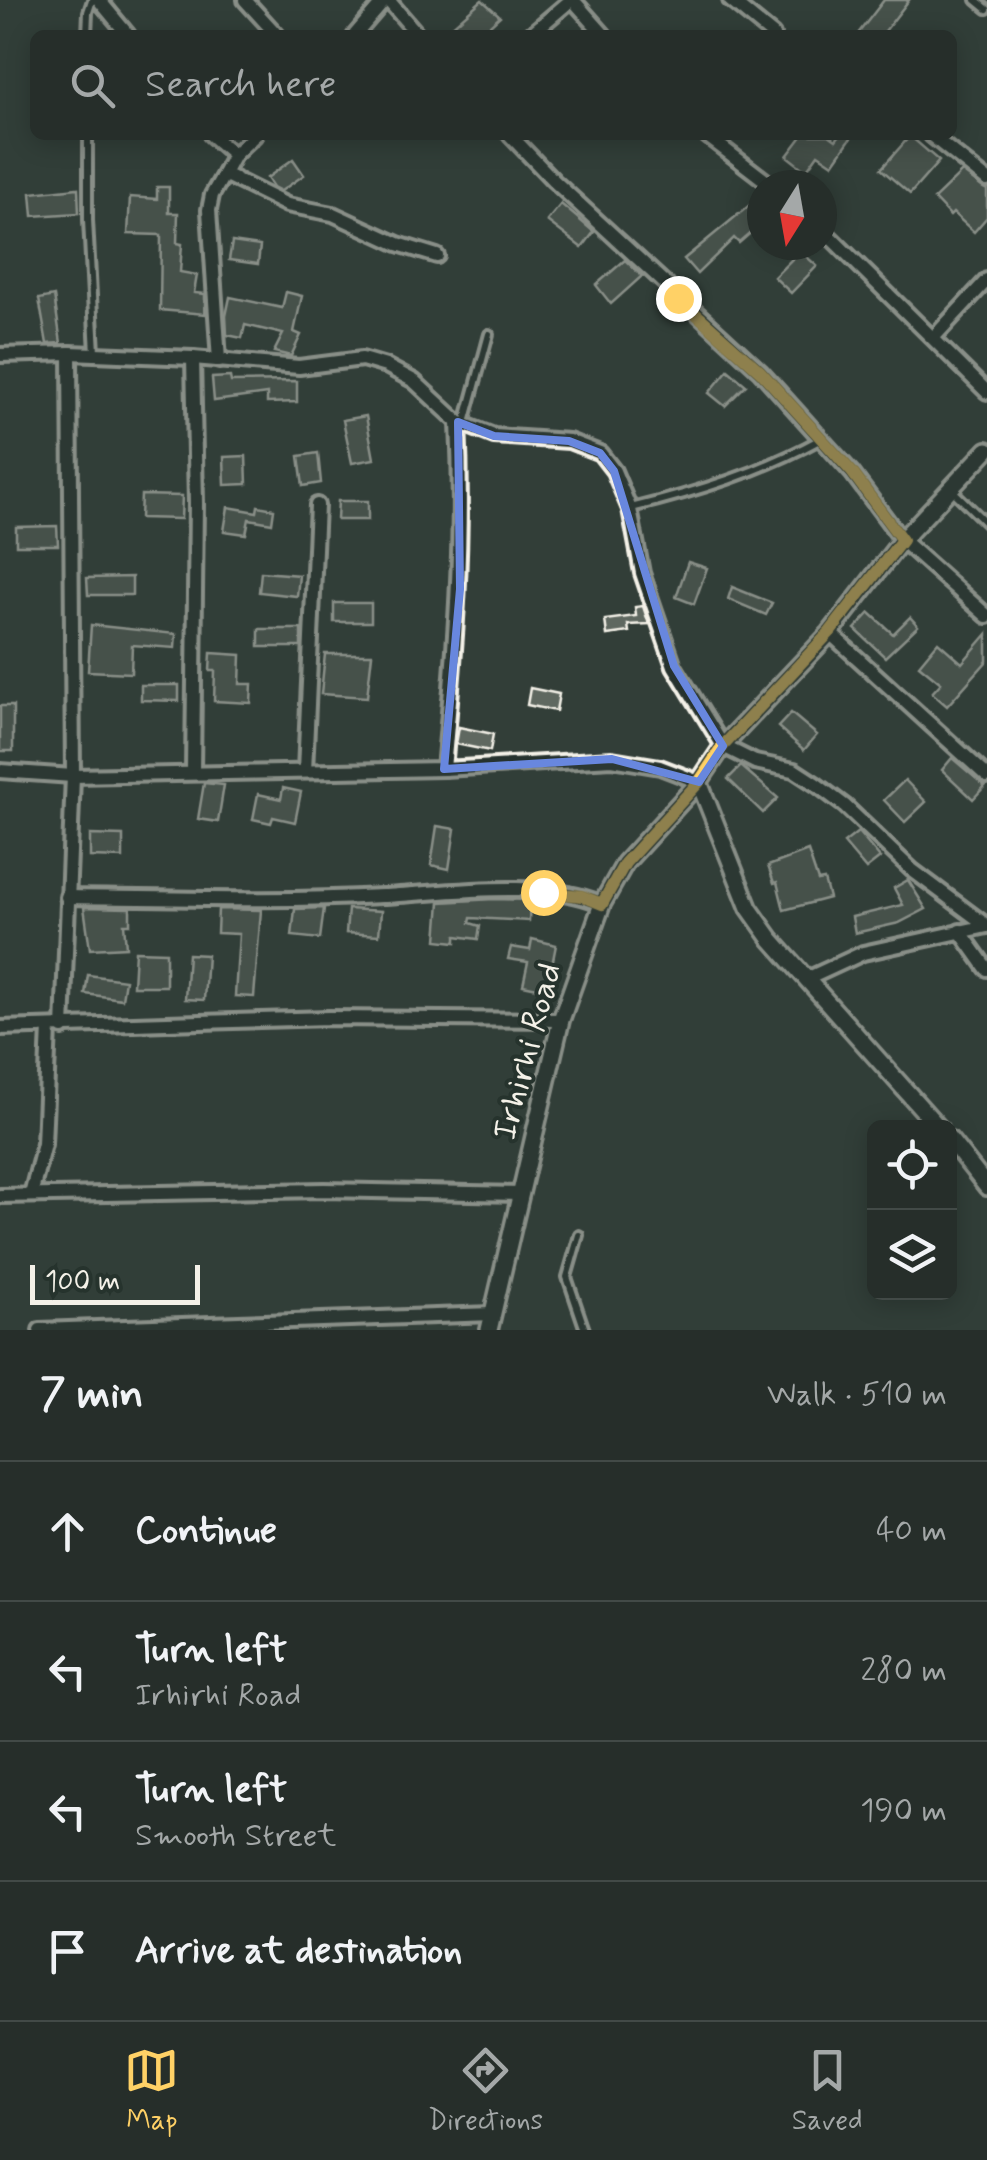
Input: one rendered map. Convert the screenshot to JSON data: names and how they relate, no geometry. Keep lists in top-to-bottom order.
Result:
{
  "streets": {
    "street": ["Irhirhi Road"]
  },
  "scale_bar": "100 m",
  "north": "bottom",
  "page": {
    "search": "Search here",
    "scale": "100 m",
    "heading": ["7 min", "Walk · 510 m"],
    "list": [
      ["Continue", "40 m"],
      ["Turn left", "Irhirhi Road", "280 m"],
      ["Turn left", "Smooth Street", "190 m"],
      "Arrive at destination"
    ],
    "nav": ["Map", "Directions", "Saved"]
  }
}
